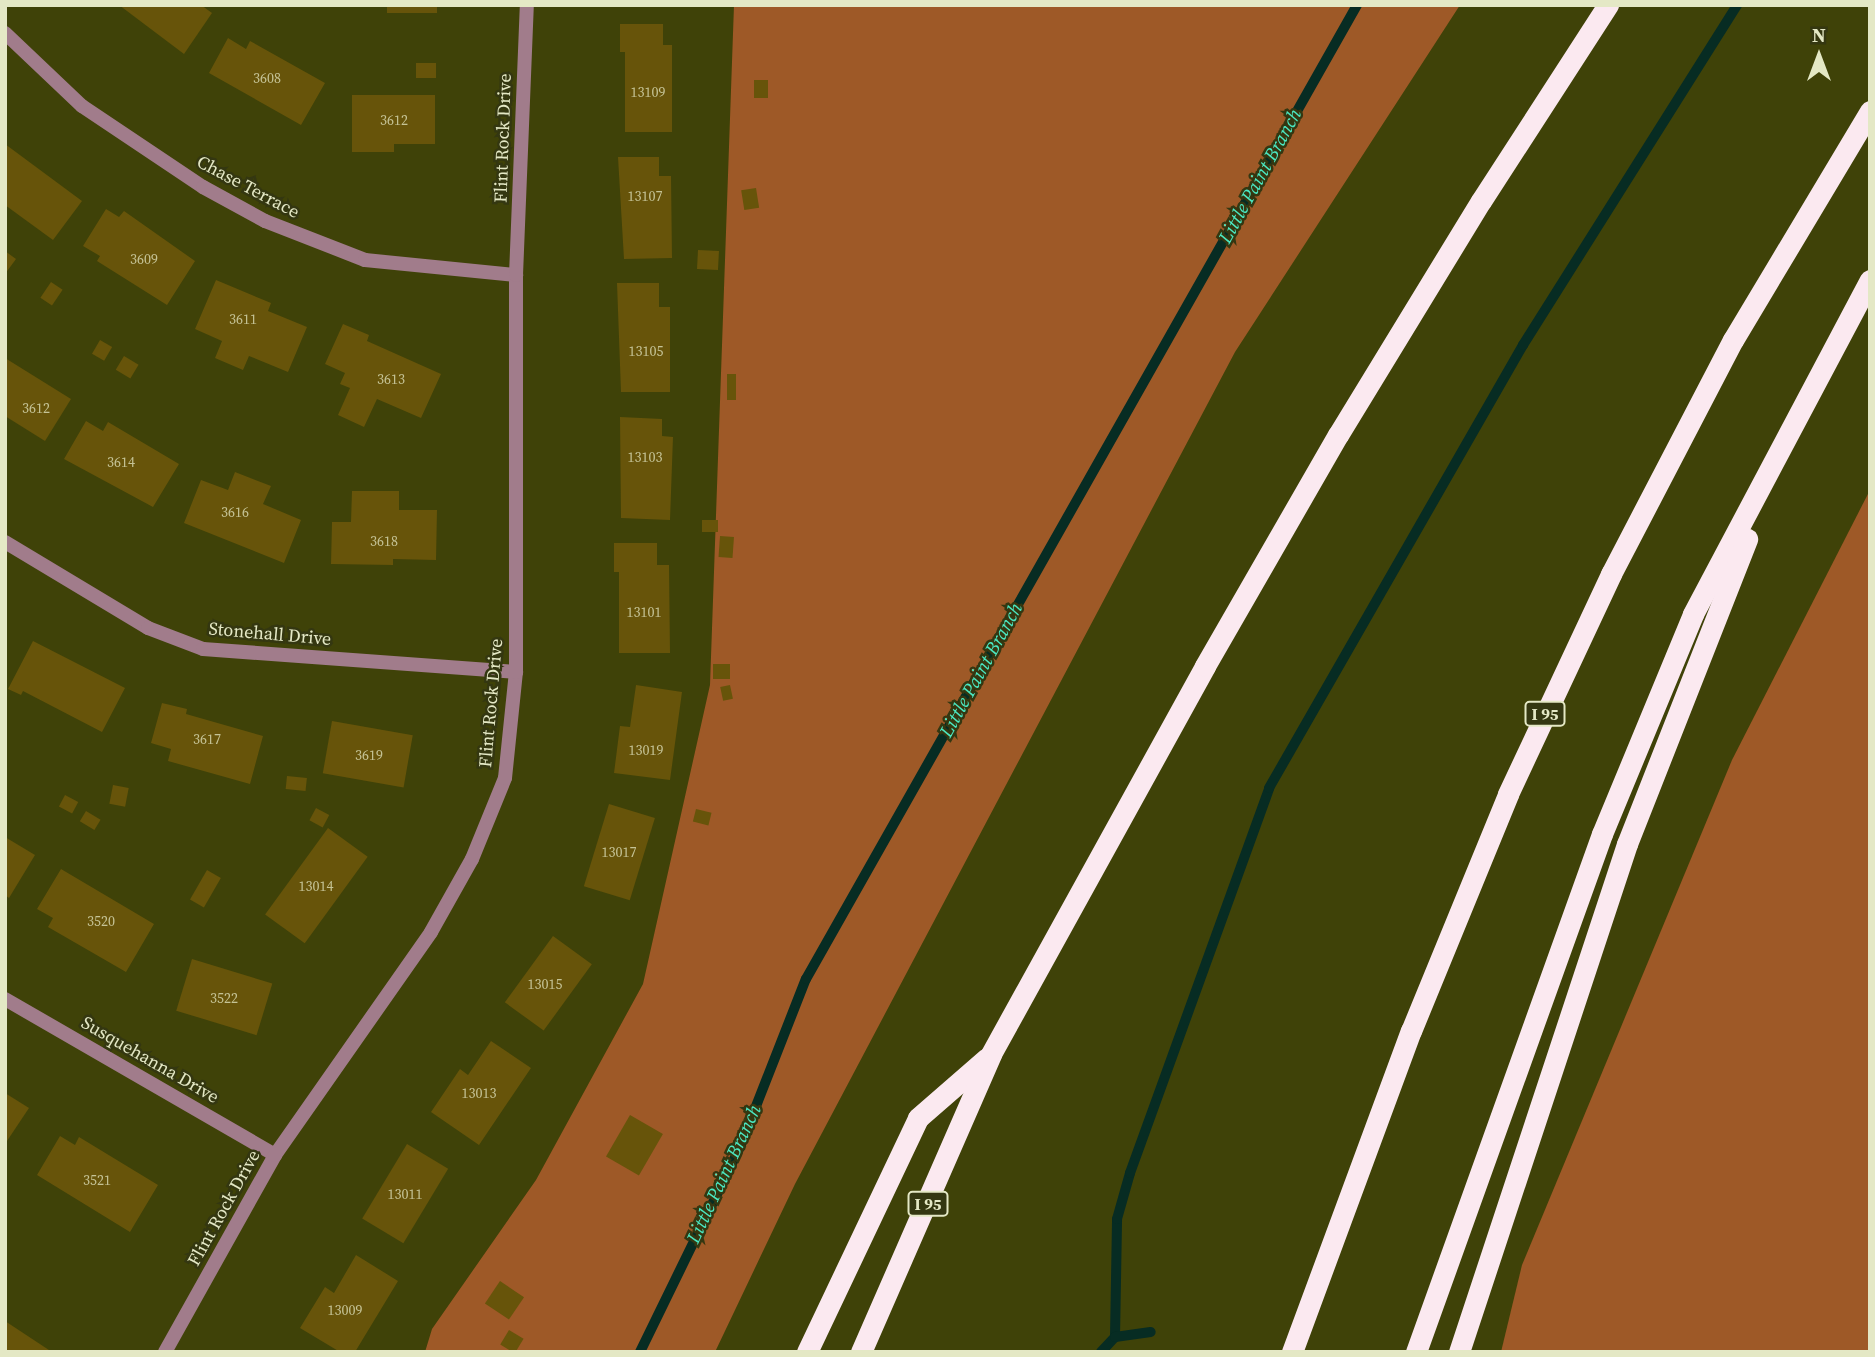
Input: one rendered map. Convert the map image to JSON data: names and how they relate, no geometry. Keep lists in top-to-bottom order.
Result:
{
  "streets": {
    "highway": ["I 95"],
    "street": [
      "Flint Rock Drive",
      "Chase Terrace",
      "Stonehall Drive",
      "Susquehanna Drive"
    ]
  },
  "crossings": [
    ["Flint Rock Drive", "Chase Terrace"],
    ["Flint Rock Drive", "Stonehall Drive"],
    ["Flint Rock Drive", "Susquehanna Drive"]
  ],
  "water": ["Little Paint Branch"],
  "house_numbers": [
    "3608",
    "13109",
    "3612",
    "13107",
    "3609",
    "3611",
    "13105",
    "3613",
    "3612",
    "13103",
    "3614",
    "3616",
    "3618",
    "13101",
    "3617",
    "13019",
    "3619",
    "13017",
    "13014",
    "3520",
    "13015",
    "3522",
    "13013",
    "3521",
    "13011",
    "13009"
  ],
  "north": "top"
}
